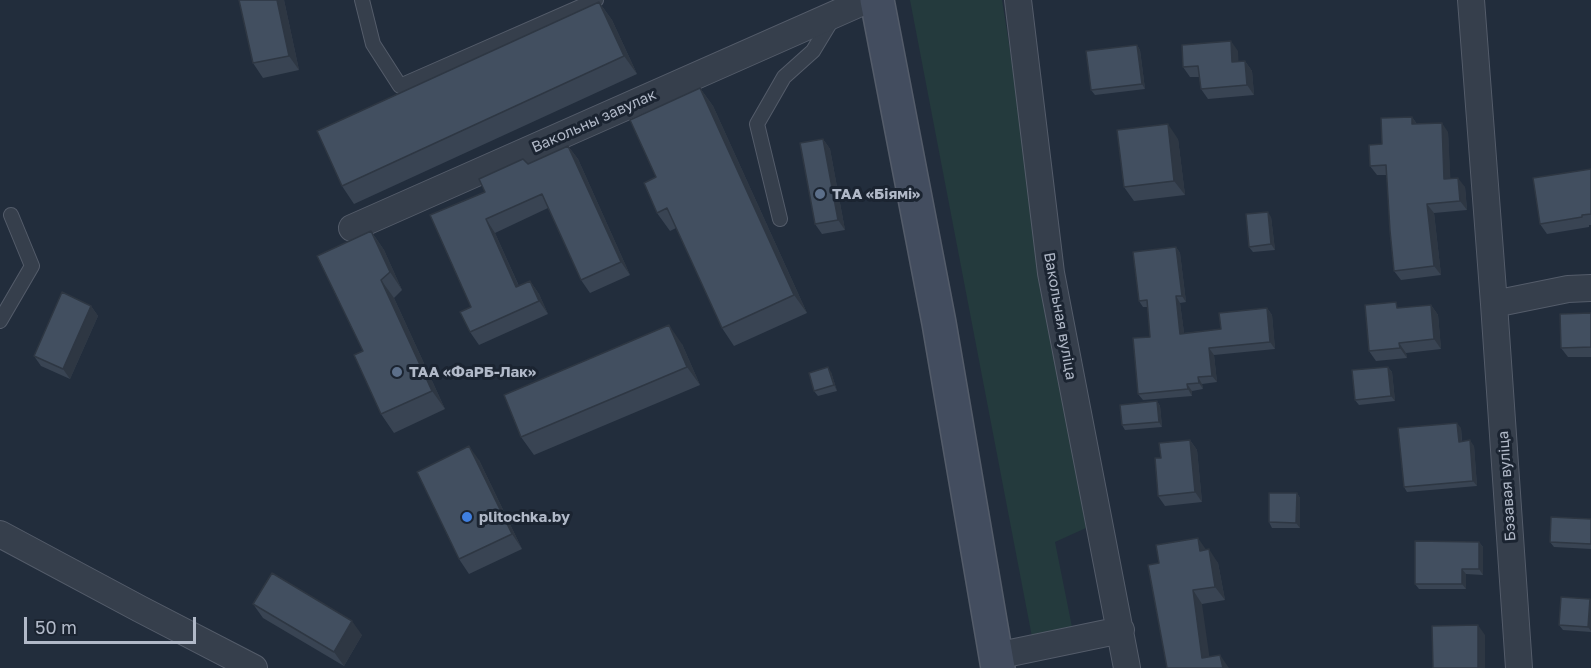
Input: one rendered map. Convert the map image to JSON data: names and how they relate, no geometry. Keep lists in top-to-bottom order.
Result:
{
  "streets": {
    "street": ["Вакольны завулак", "Вакольная вуліца", "Бэзавая вуліца"]
  },
  "places": ["ТАА «Біямі»", "ТАА «ФаРБ-Лак»", "plitochka.by"],
  "scale_bar": "50 m"
}
